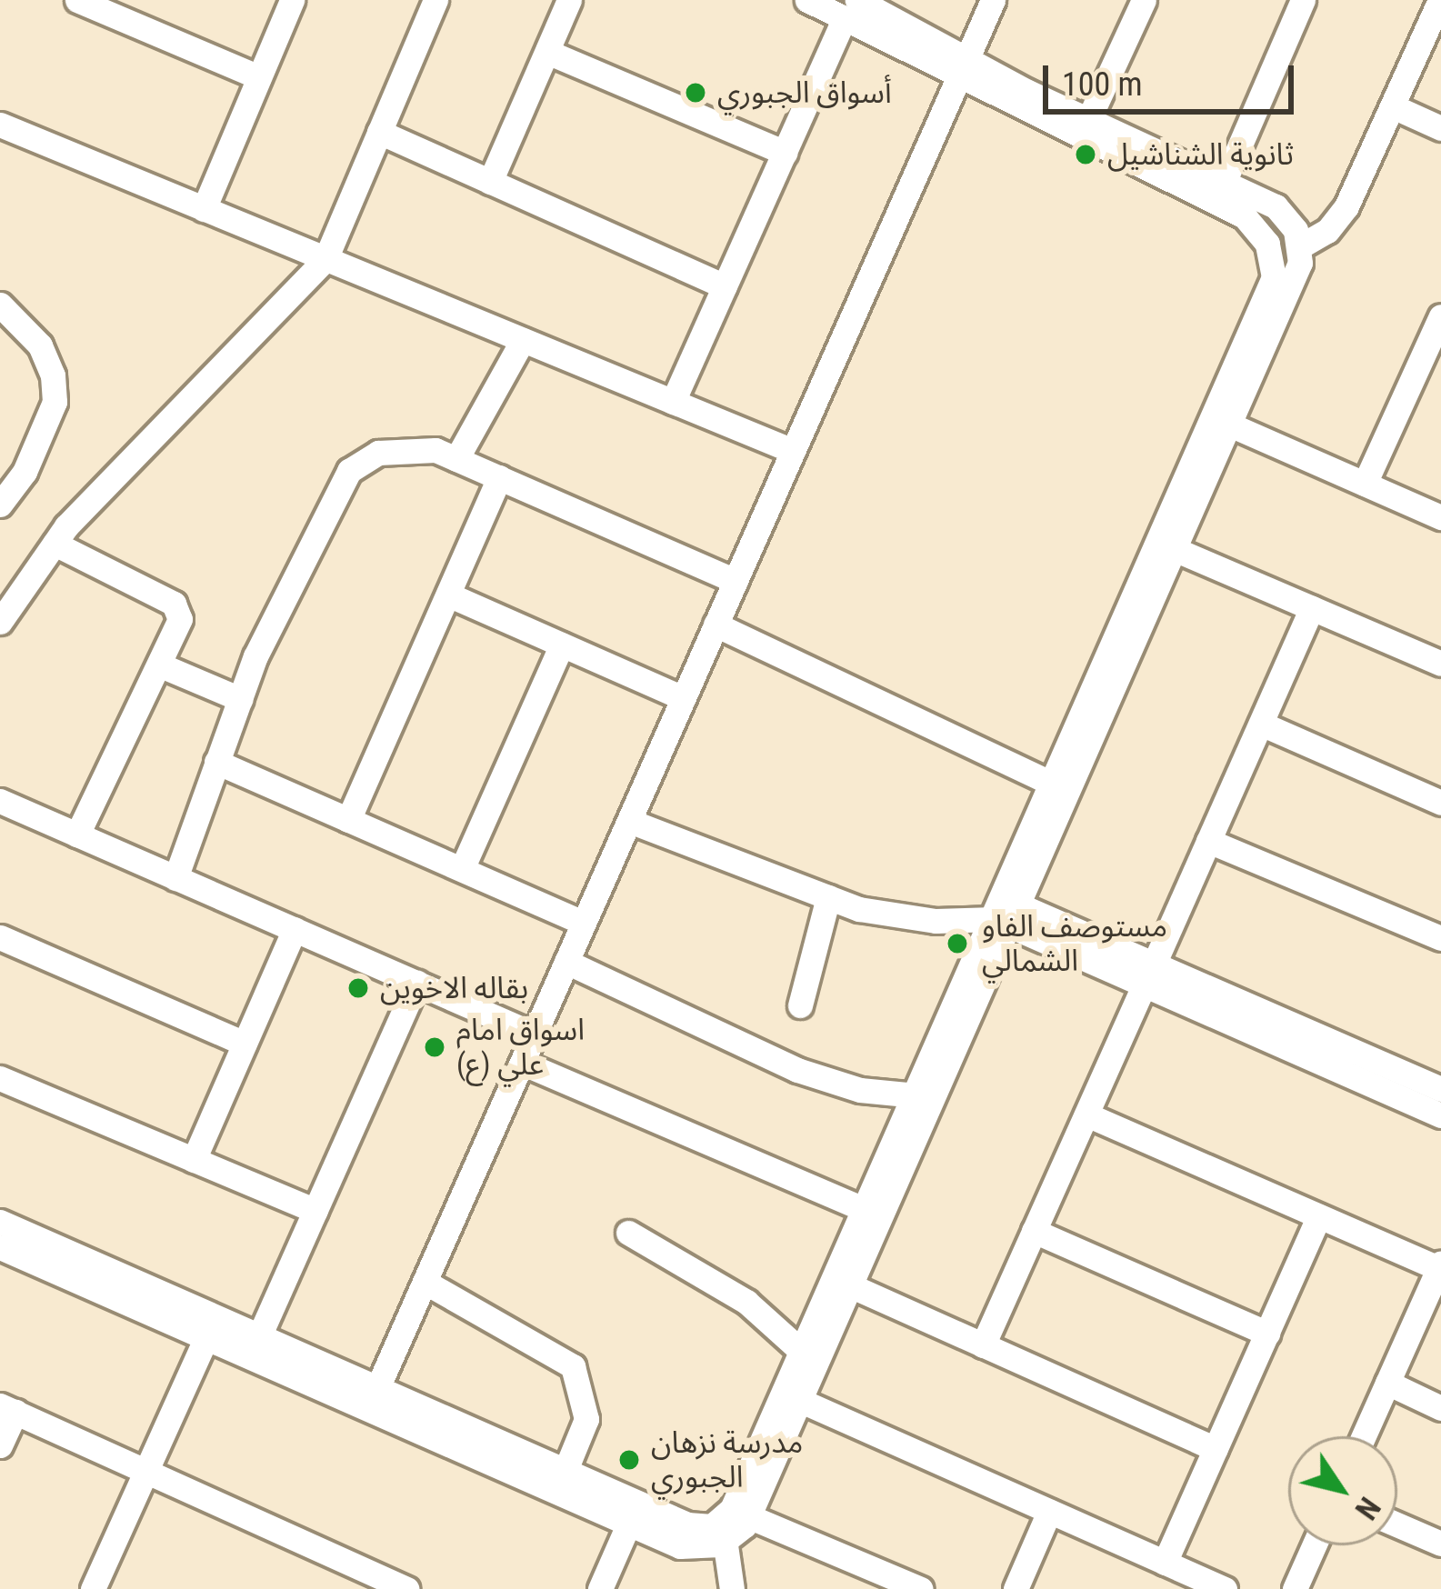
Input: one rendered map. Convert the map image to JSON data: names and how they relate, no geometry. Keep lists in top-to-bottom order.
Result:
{
  "places": [
    "أسواق الجبوري",
    "ثانوية الشناشيل",
    "مستوصف الفاو الشمالي",
    "بقاله الاخوين",
    "اسواق امام علي (ع)",
    "مدرسة نزهان الجبوري"
  ],
  "scale_bar": "100 m",
  "north": "bottom right"
}
